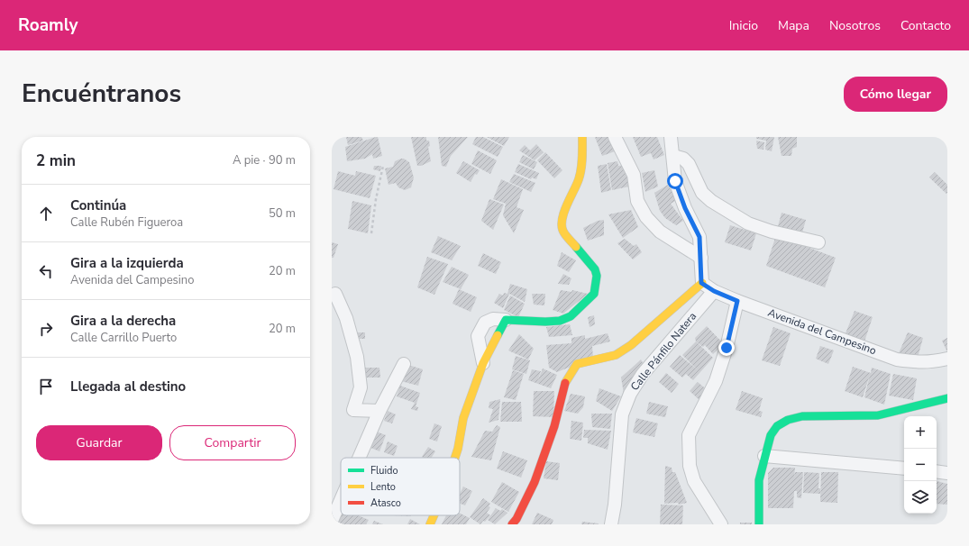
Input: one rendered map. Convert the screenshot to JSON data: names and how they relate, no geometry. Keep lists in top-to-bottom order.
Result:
{
  "streets": {
    "street": ["Avenida del Campesino", "Calle Pánfilo Natera"]
  },
  "crossings": [
    ["Avenida del Campesino", "Calle Pánfilo Natera"]
  ],
  "legend": ["Fluido", "Lento", "Atasco"],
  "page": {
    "header": "Roamly",
    "nav": [
      "Inicio",
      "Mapa",
      "Nosotros",
      "Contacto"
    ],
    "title": "Encuéntranos",
    "buttons": [
      "Cómo llegar",
      ["Guardar", "Compartir"]
    ],
    "heading": ["2 min", "A pie · 90 m"],
    "list": [
      ["Continúa", "Calle Rubén Figueroa", "50 m"],
      ["Gira a la izquierda", "Avenida del Campesino", "20 m"],
      ["Gira a la derecha", "Calle Carrillo Puerto", "20 m"],
      "Llegada al destino"
    ],
    "map_buttons": ["+", "−"]
  }
}
